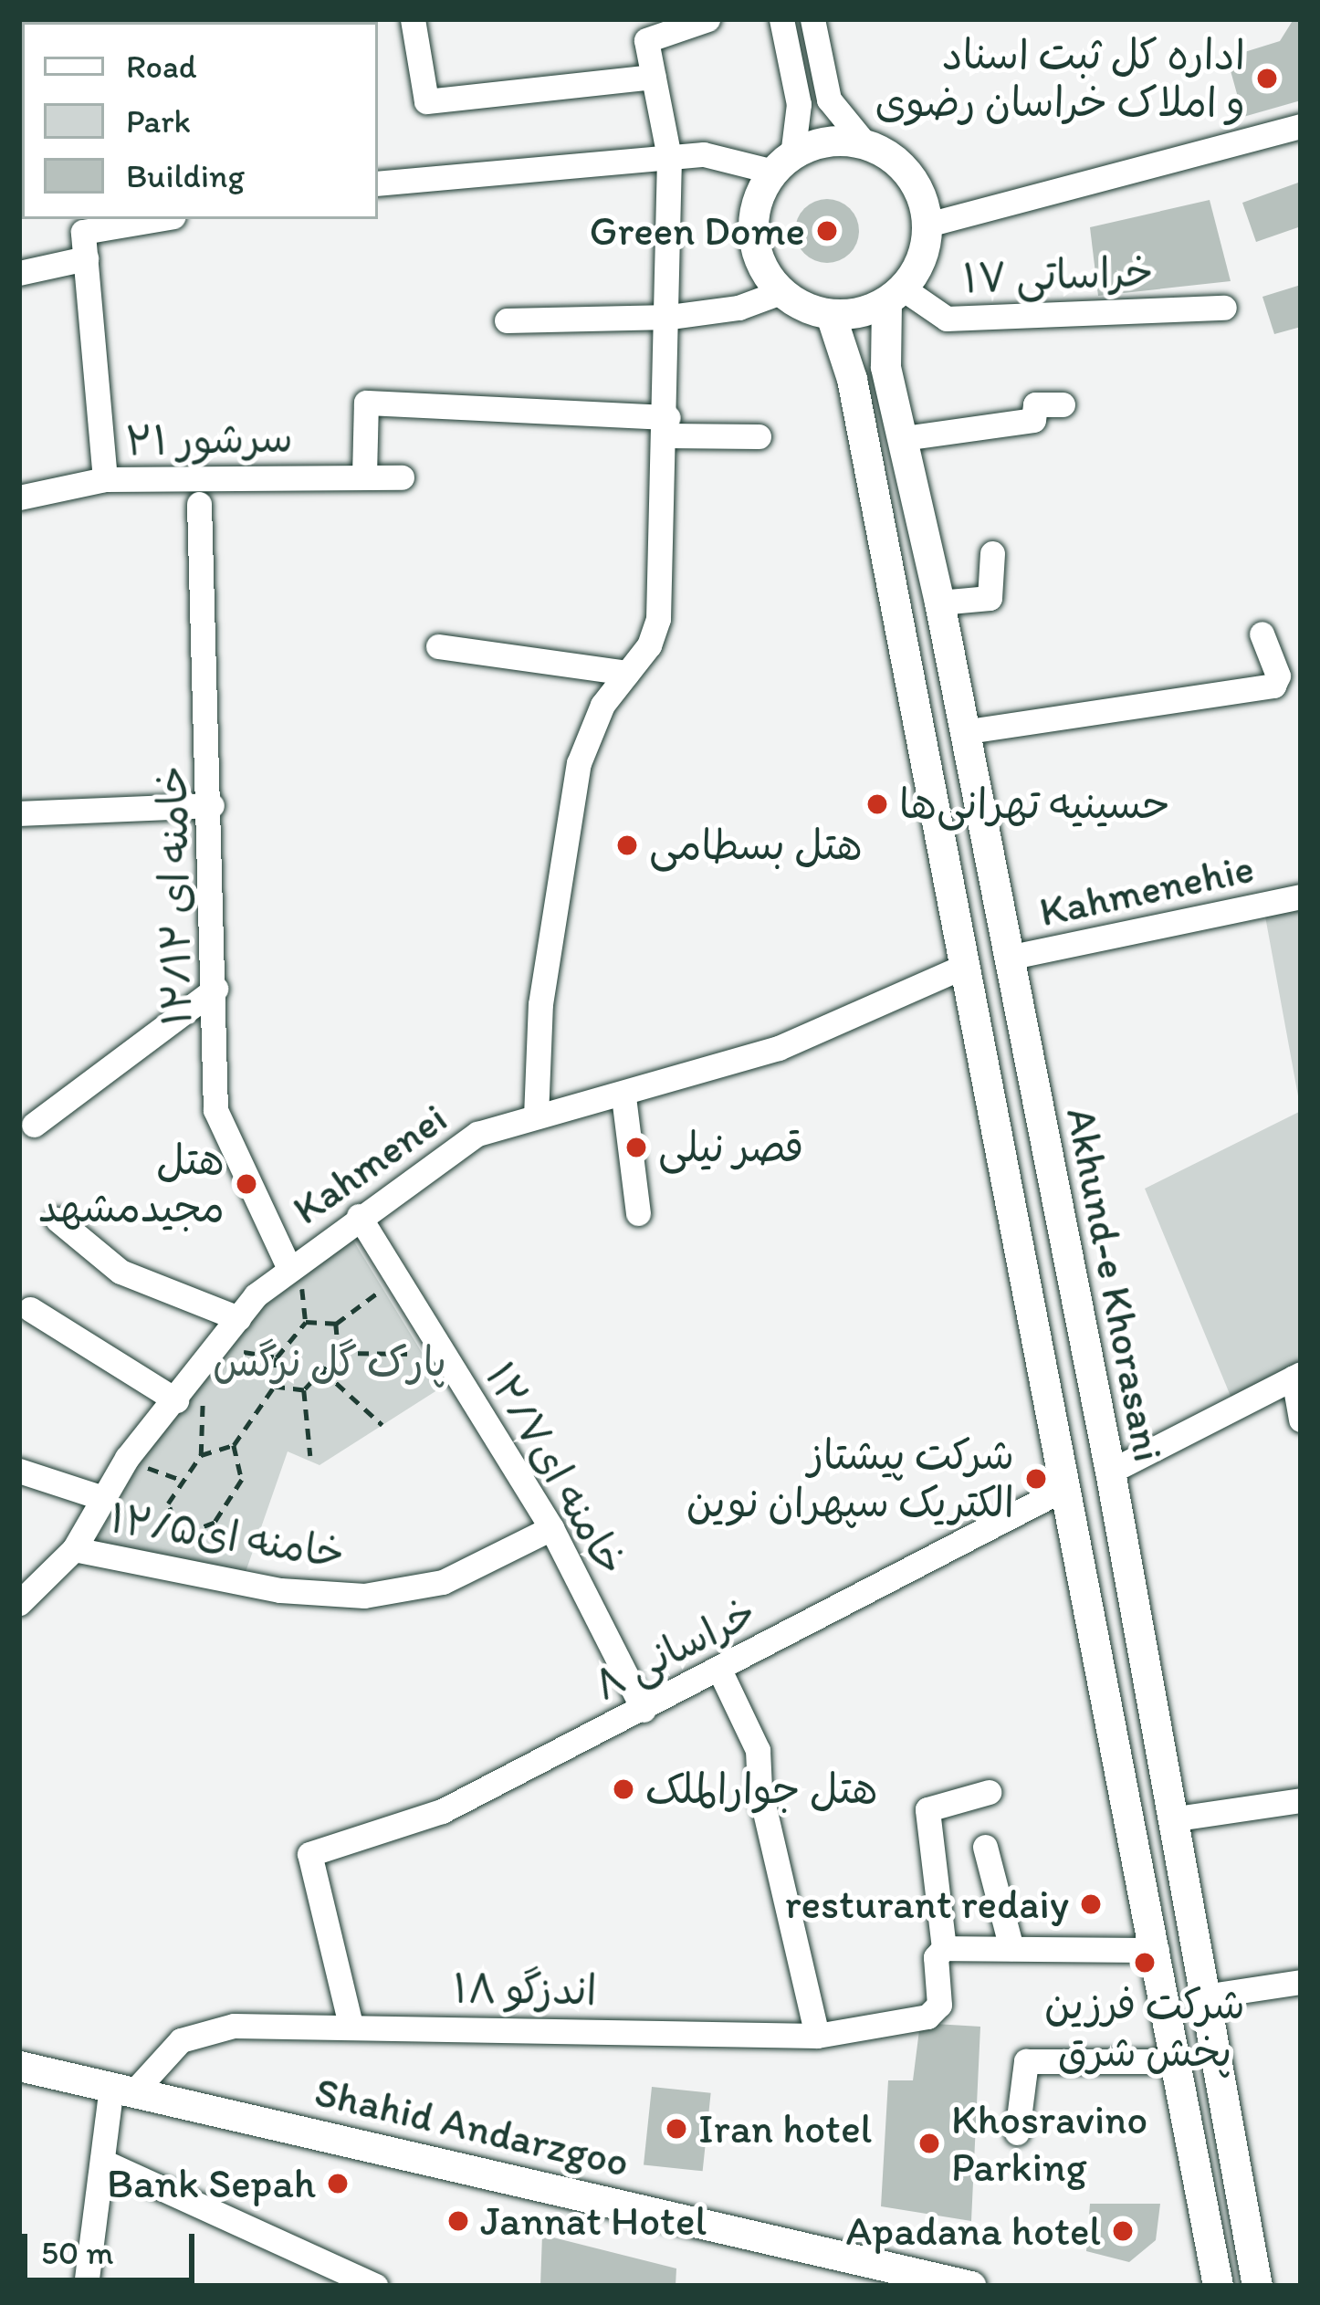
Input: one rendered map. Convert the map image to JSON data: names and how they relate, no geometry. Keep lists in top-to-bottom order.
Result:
{
  "streets": {
    "main road": ["Akhund-e Khorasani", "Shahid Andarzgoo"],
    "street": [
      "خراساتی ۱۷",
      "سرشور ۲۱",
      "Kahmenehie",
      "خامنه ای ۱۲/۱۲",
      "Kahmenei",
      "خامنه ای۱۲/۷",
      "خامنه ای۱۲/۵",
      "خراسانی ۸",
      "اندزگو ۱۸"
    ]
  },
  "crossings": [
    ["خراساتی ۱۷", "Akhund-e Khorasani"],
    ["Kahmenehie", "Akhund-e Khorasani"],
    ["خامنه ای ۱۲/۱۲", "Kahmenei"],
    ["Kahmenei", "Akhund-e Khorasani"],
    ["Kahmenei", "خامنه ای۱۲/۷"],
    ["Kahmenei", "خامنه ای۱۲/۵"],
    ["Akhund-e Khorasani", "خراسانی ۸"],
    ["خامنه ای۱۲/۷", "خامنه ای۱۲/۵"],
    ["خامنه ای۱۲/۷", "خراسانی ۸"],
    ["خراسانی ۸", "اندزگو ۱۸"],
    ["اندزگو ۱۸", "Shahid Andarzgoo"]
  ],
  "parks": ["پارک گل نرگس"],
  "places": [
    "اداره کل ثبت اسناد و املاک خراسان رضوی",
    "Green Dome",
    "حسینیه تهرانی‌ها",
    "هتل بسطامی",
    "قصر نیلی",
    "هتل مجيدمشهد",
    "شرکت پیشتاز الکتریک سپهران نوین",
    "هتل جوارالملک",
    "resturant redaiy",
    "شركت فرزين پخش شرق",
    "Iran hotel",
    "Khosravino Parking",
    "Bank Sepah",
    "Jannat Hotel",
    "Apadana hotel"
  ],
  "legend": ["Road", "Park", "Building"],
  "scale_bar": "50 m"
}
